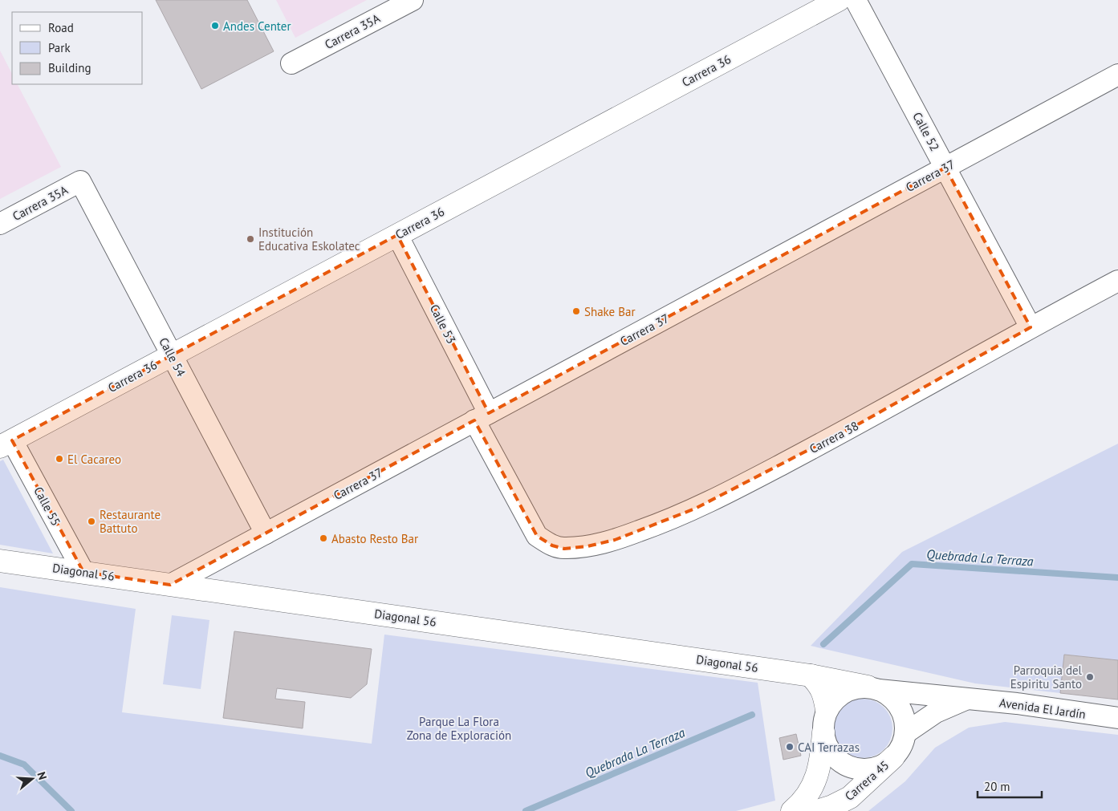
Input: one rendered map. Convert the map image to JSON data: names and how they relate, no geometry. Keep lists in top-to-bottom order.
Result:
{
  "streets": {
    "street": [
      "Carrera 35A",
      "Carrera 36",
      "Calle 52",
      "Carrera 37",
      "Calle 53",
      "Calle 54",
      "Carrera 38",
      "Calle 55",
      "Diagonal 56",
      "Avenida El Jardín",
      "Carrera 45"
    ]
  },
  "crossings": [
    ["Carrera 35A", "Calle 54"],
    ["Carrera 36", "Calle 53"],
    ["Carrera 36", "Calle 54"],
    ["Carrera 36", "Calle 55"],
    ["Calle 52", "Carrera 37"],
    ["Calle 52", "Carrera 38"],
    ["Carrera 37", "Calle 53"],
    ["Carrera 37", "Calle 54"],
    ["Carrera 37", "Diagonal 56"],
    ["Calle 53", "Carrera 38"],
    ["Calle 55", "Diagonal 56"],
    ["Diagonal 56", "Avenida El Jardín"],
    ["Diagonal 56", "Carrera 45"],
    ["Avenida El Jardín", "Carrera 45"]
  ],
  "water": ["Quebrada La Terraza"],
  "parks": ["Parque La Flora Zona de Exploración"],
  "places": [
    "Andes Center",
    "Institución Educativa Eskolatec",
    "Shake Bar",
    "El Cacareo",
    "Restaurante Battuto",
    "Abasto Resto Bar",
    "Parroquia del Espiritu Santo",
    "CAI Terrazas"
  ],
  "legend": ["Road", "Park", "Building"],
  "scale_bar": "20 m",
  "north": "right"
}
